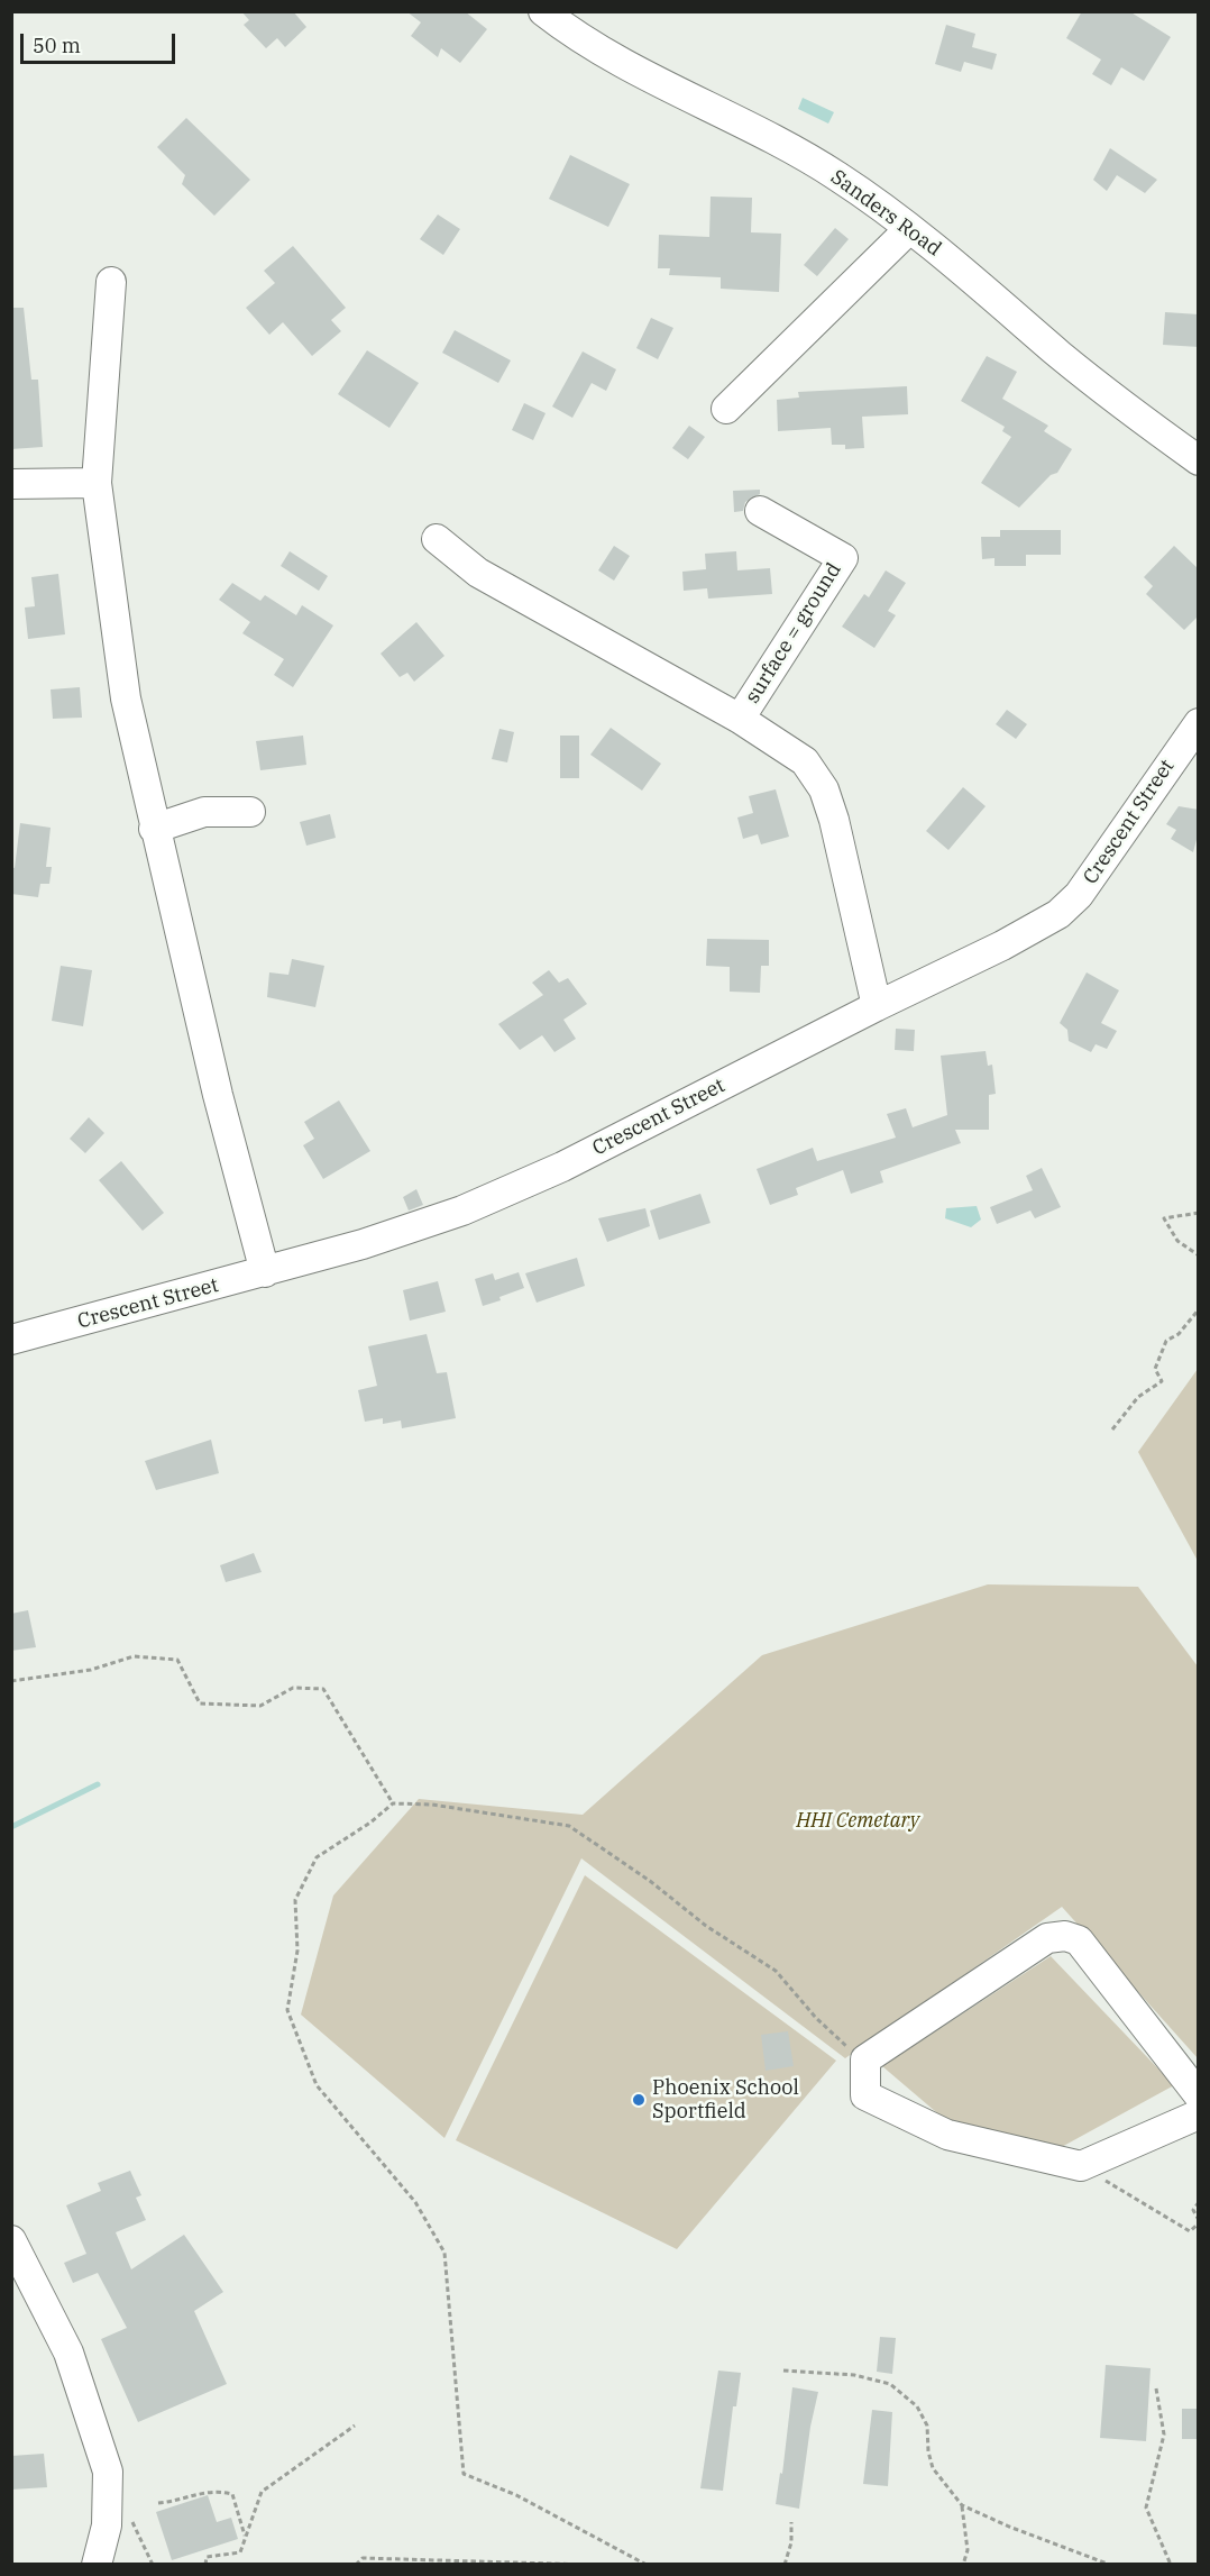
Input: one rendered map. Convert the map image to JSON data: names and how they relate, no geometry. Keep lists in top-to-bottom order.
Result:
{
  "streets": {
    "street": ["Sanders Road", "surface = ground", "Crescent Street"]
  },
  "parks": ["HHI Cemetary"],
  "places": ["Phoenix School Sportfield"],
  "scale_bar": "50 m"
}
